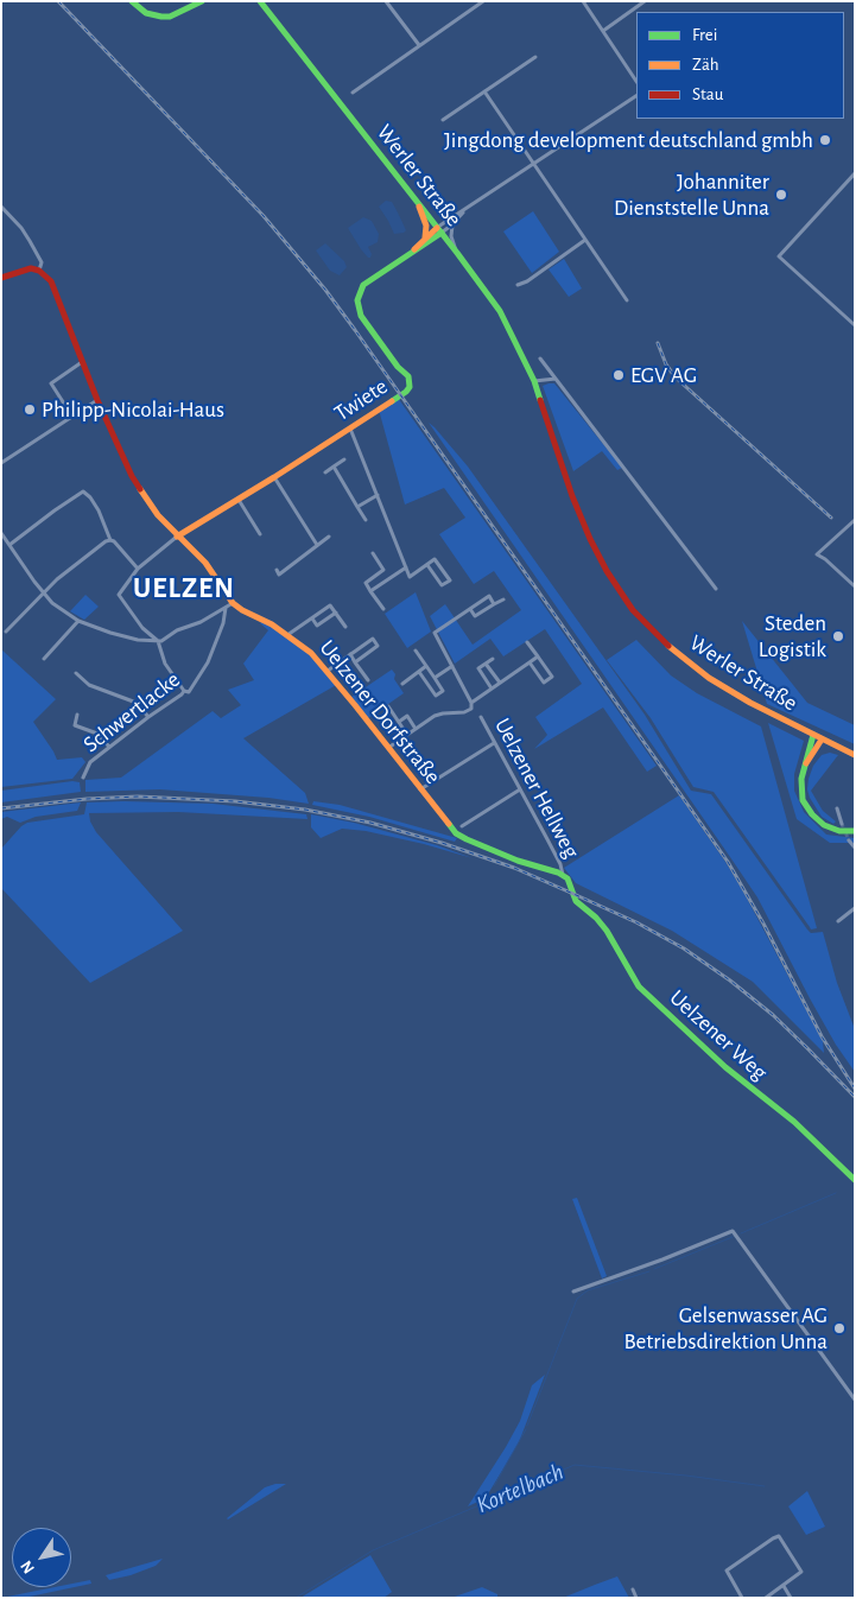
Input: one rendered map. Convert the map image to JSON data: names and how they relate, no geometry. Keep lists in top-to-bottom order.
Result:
{
  "streets": {
    "street": [
      "Werler Straße",
      "Twiete",
      "Schwertlacke",
      "Uelzener Dorfstraße",
      "Uelzener Hellweg",
      "Uelzener Weg"
    ]
  },
  "crossings": [
    ["Werler Straße", "Twiete"],
    ["Twiete", "Uelzener Dorfstraße"],
    ["Uelzener Dorfstraße", "Uelzener Hellweg"],
    ["Uelzener Dorfstraße", "Uelzener Weg"],
    ["Uelzener Hellweg", "Uelzener Weg"]
  ],
  "districts": ["UELZEN"],
  "water": ["Kortelbach"],
  "places": [
    "Jingdong development deutschland gmbh",
    "Johanniter Dienststelle Unna",
    "EGV AG",
    "Philipp-Nicolai-Haus",
    "Steden Logistik",
    "Gelsenwasser AG Betriebsdirektion Unna"
  ],
  "legend": ["Frei", "Zäh", "Stau"],
  "north": "bottom left"
}
